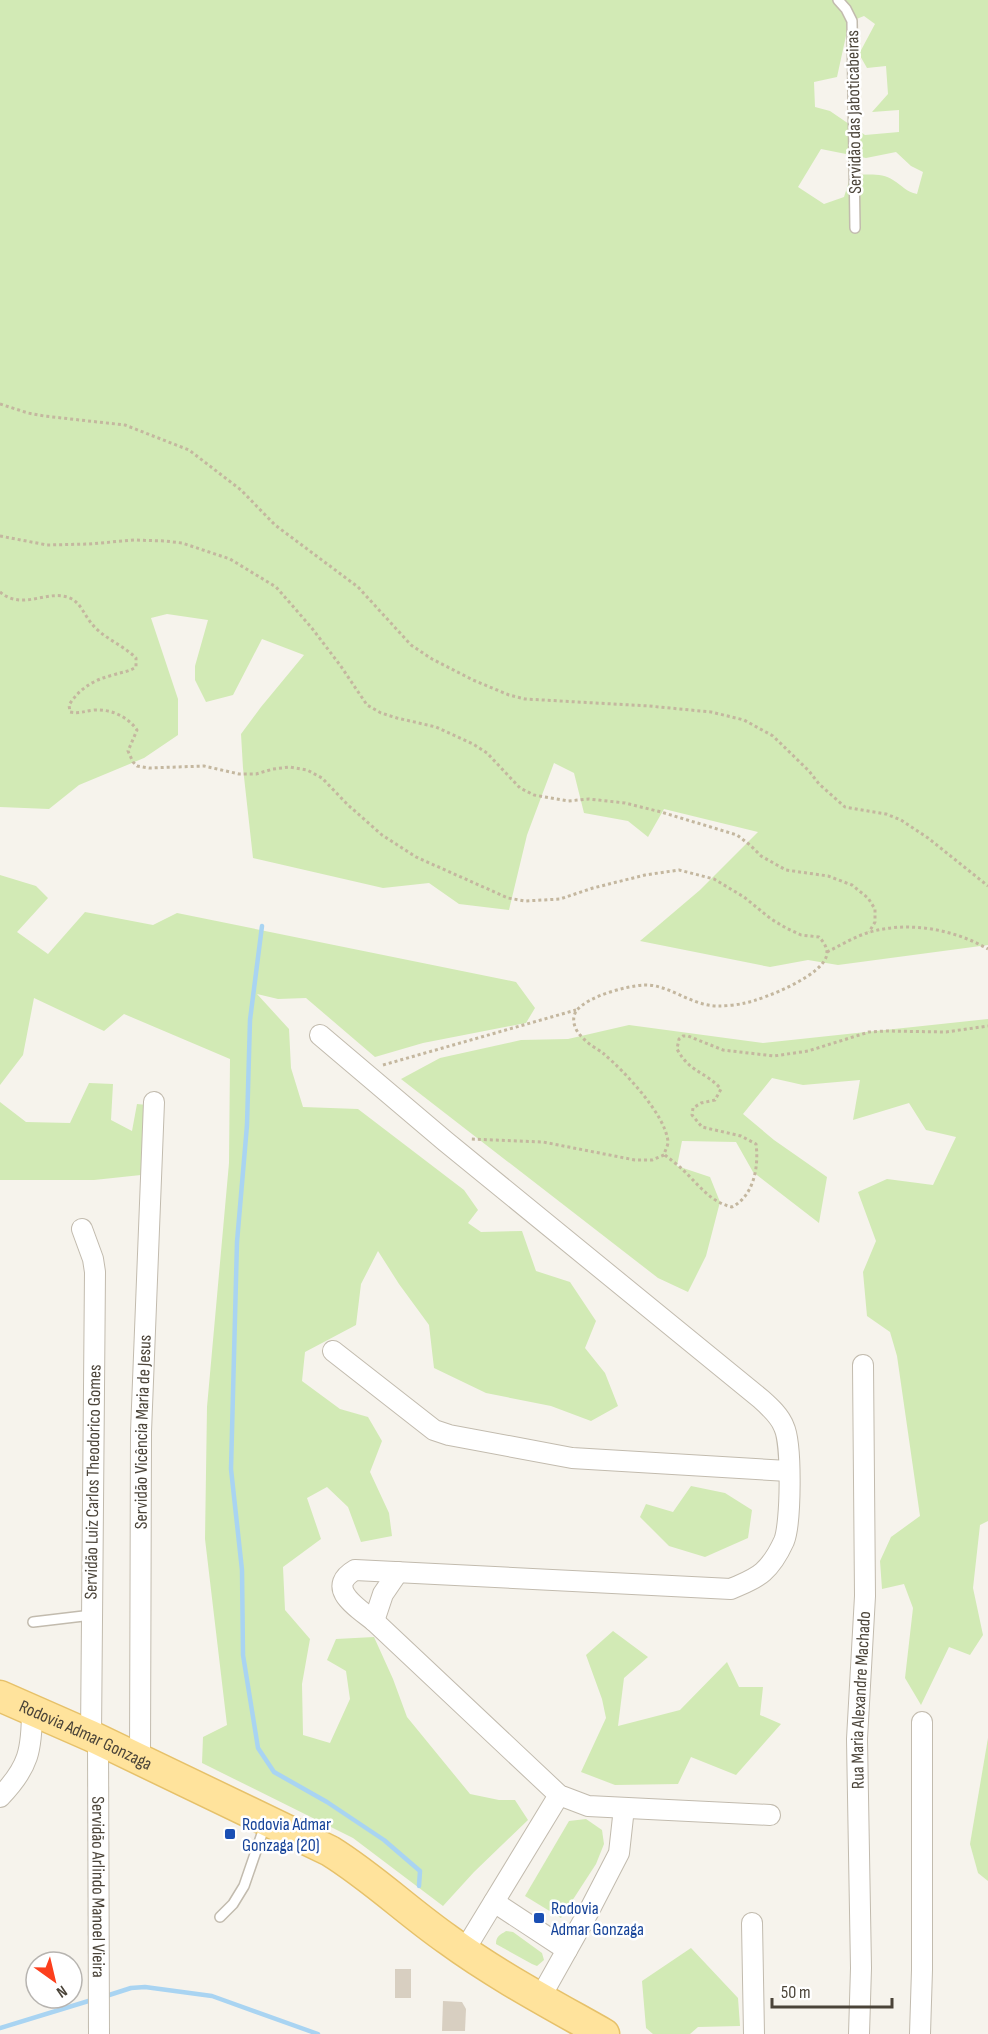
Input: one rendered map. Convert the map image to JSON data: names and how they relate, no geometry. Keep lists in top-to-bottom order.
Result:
{
  "streets": {
    "main road": ["Rodovia Admar Gonzaga"],
    "street": [
      "Servidão Vicência Maria de Jesus",
      "Servidão Luiz Carlos Theodorico Gomes",
      "Rua Maria Alexandre Machado",
      "Servidão Arlindo Manoel Vieira"
    ],
    "lane": ["Servidão das Jaboticabeiras"]
  },
  "crossings": [
    ["Servidão Vicência Maria de Jesus", "Rodovia Admar Gonzaga"],
    ["Servidão Luiz Carlos Theodorico Gomes", "Rodovia Admar Gonzaga"],
    ["Servidão Luiz Carlos Theodorico Gomes", "Servidão Arlindo Manoel Vieira"],
    ["Rodovia Admar Gonzaga", "Servidão Arlindo Manoel Vieira"]
  ],
  "places": {
    "transit": ["Rodovia Admar Gonzaga (20)", "Rodovia Admar Gonzaga"]
  },
  "scale_bar": "50 m",
  "north": "bottom right"
}
